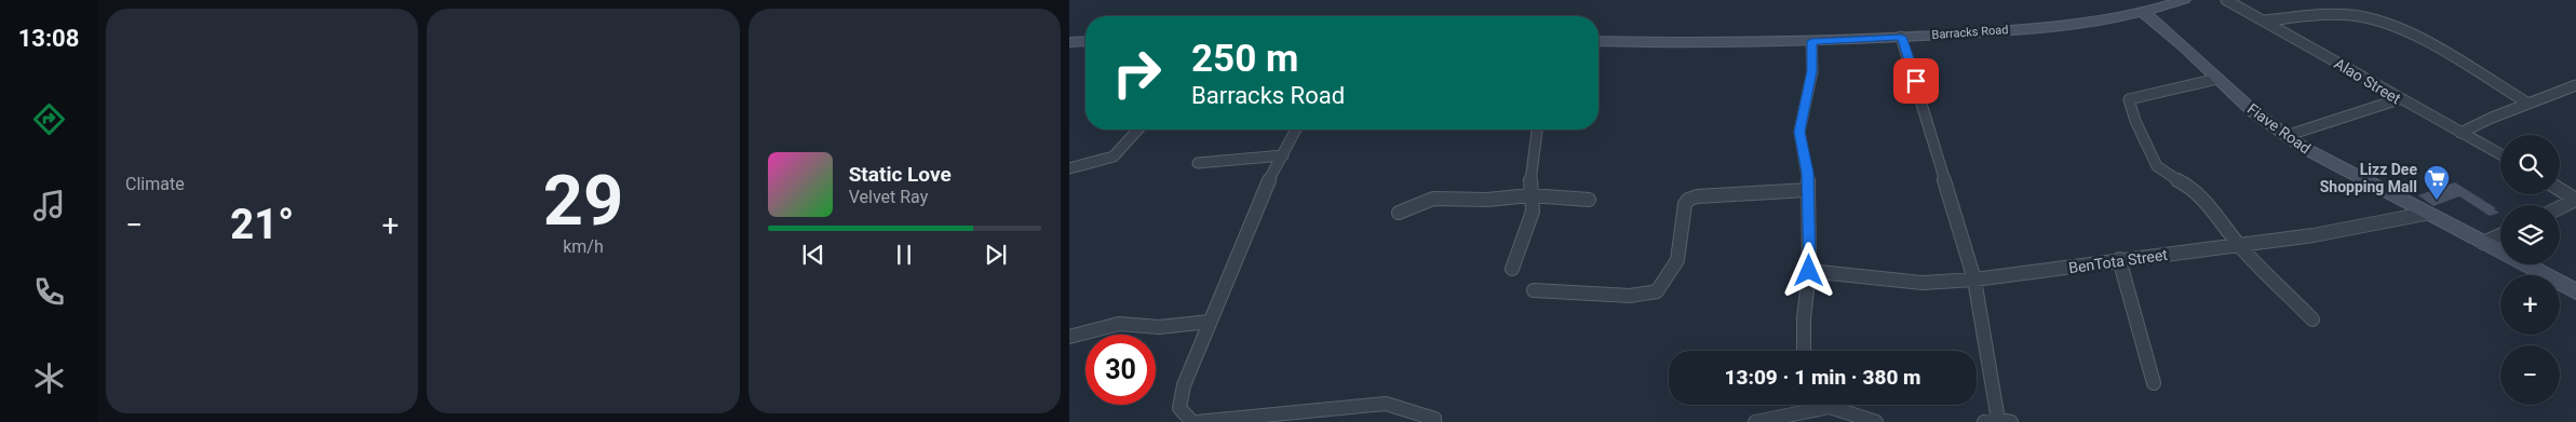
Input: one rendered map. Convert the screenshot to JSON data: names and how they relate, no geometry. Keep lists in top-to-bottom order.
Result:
{
  "streets": {
    "street": [
      "Barracks Road",
      "Alao Street",
      "Fiave Road",
      "BenTota Street"
    ]
  },
  "crossings": [
    ["Barracks Road", "Fiave Road"],
    ["Fiave Road", "BenTota Street"]
  ],
  "places": {
    "supermarket": ["Lizz Dee Shopping Mall"]
  },
  "page": {
    "tabs": "13:08",
    "tile": [
      "Climate",
      ["29", "km/h"]
    ],
    "turn": ["250 m", "Barracks Road"],
    "map_buttons": ["+", "−"],
    "song": ["Static Love", "Velvet Ray"],
    "heat": ["−", "21°", "+"],
    "limit": "30",
    "trip": "13:09 · 1 min · 380 m"
  }
}
